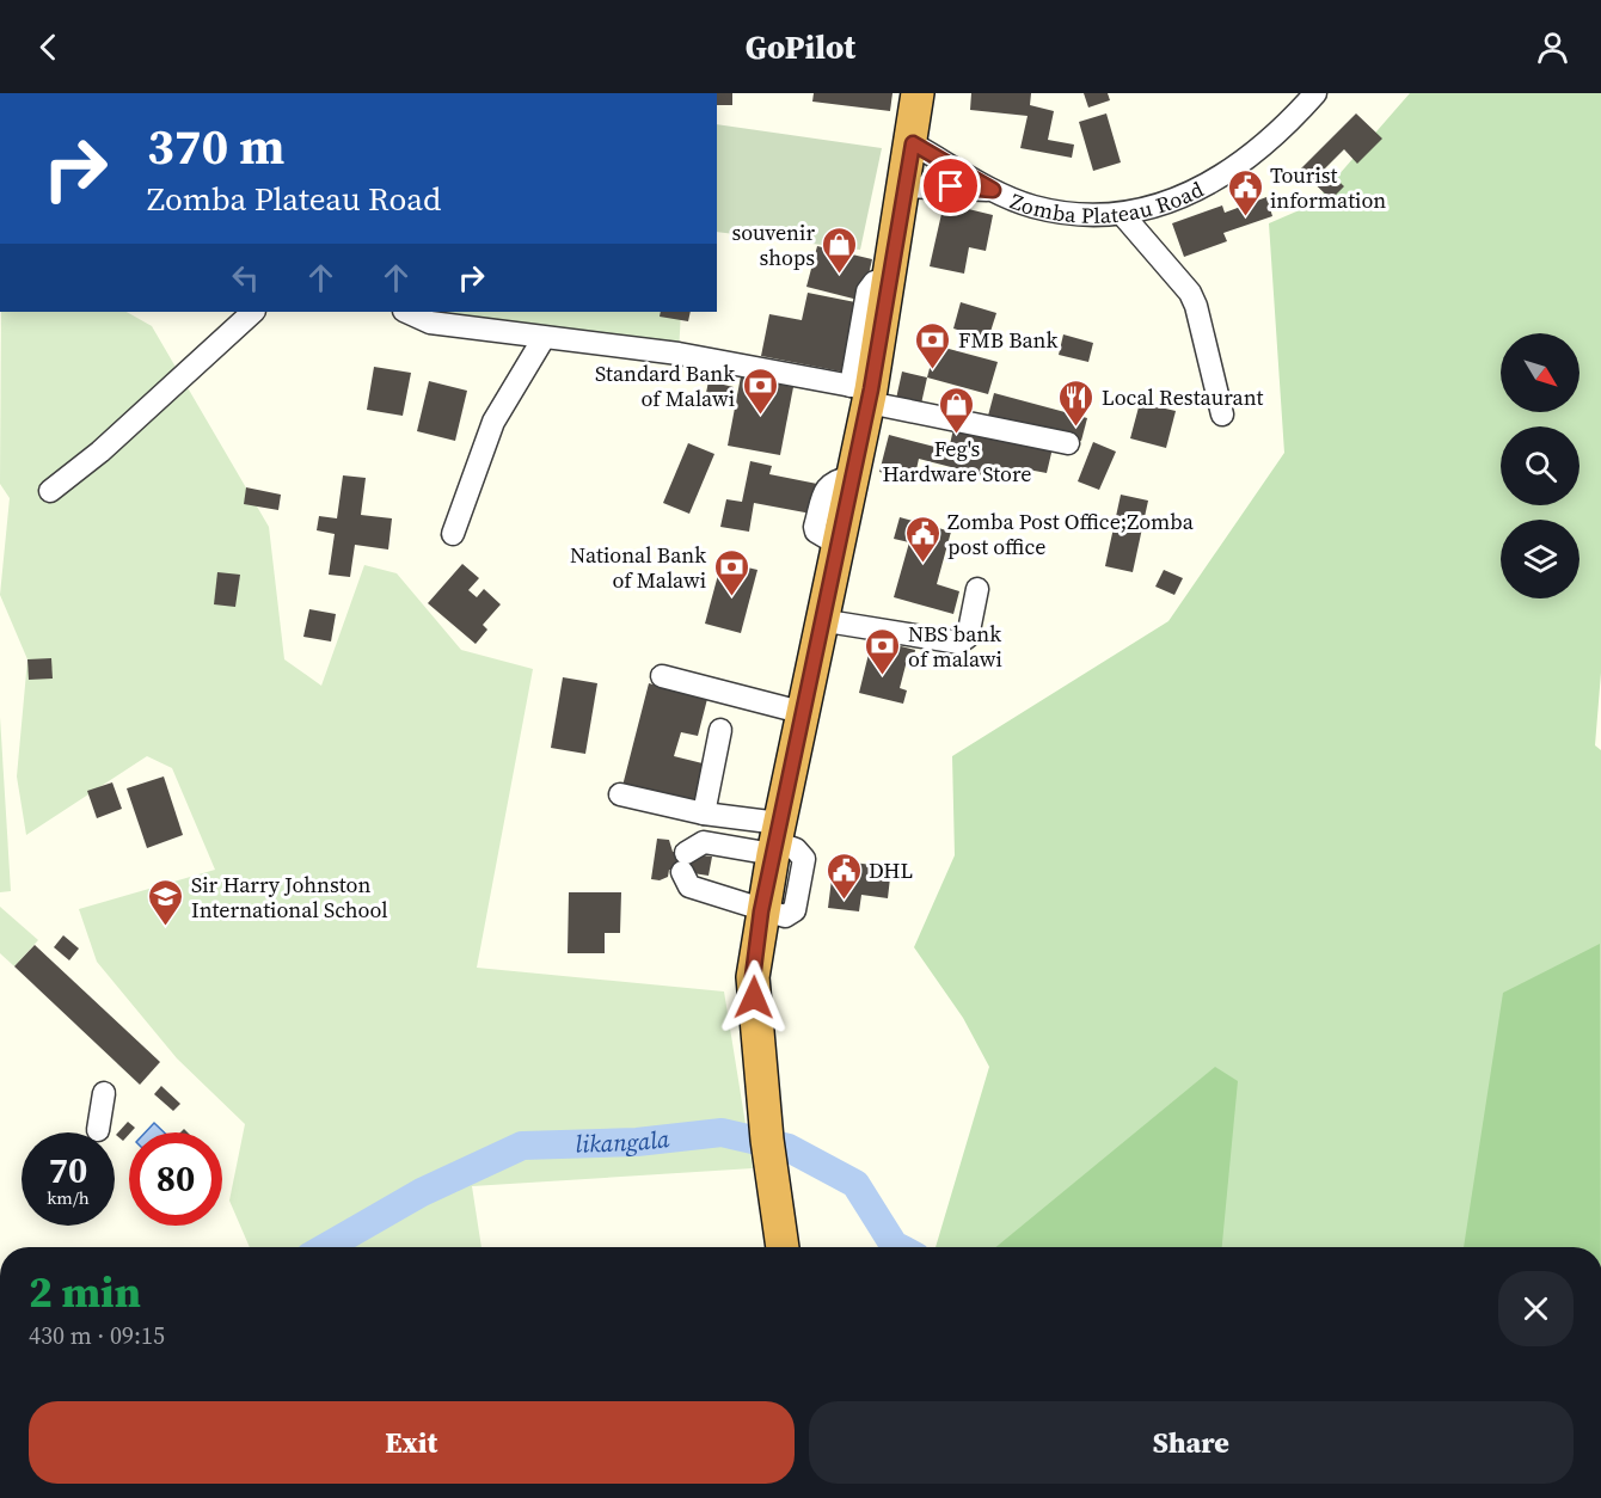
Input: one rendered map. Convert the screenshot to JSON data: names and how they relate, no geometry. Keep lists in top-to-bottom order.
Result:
{
  "streets": {
    "street": ["Zomba Plateau Road"]
  },
  "water": ["likangala"],
  "places": {
    "public building": ["Tourist information", "Zomba Post Office;Zomba post office", "DHL"],
    "shop": ["souvenir shops", "Feg's Hardware Store"],
    "bank": [
      "FMB Bank",
      "Standard Bank of Malawi",
      "National Bank of Malawi",
      "NBS bank of malawi"
    ],
    "restaurant": ["Local Restaurant"],
    "school or university": ["Sir Harry Johnston International School"]
  },
  "north": "bottom right",
  "page": {
    "header": "GoPilot",
    "turn": ["370 m", "Zomba Plateau Road"],
    "speed": "70 km/h",
    "limit": "80",
    "heading": ["2 min", "430 m · 09:15"],
    "buttons": ["Exit", "Share"]
  }
}
